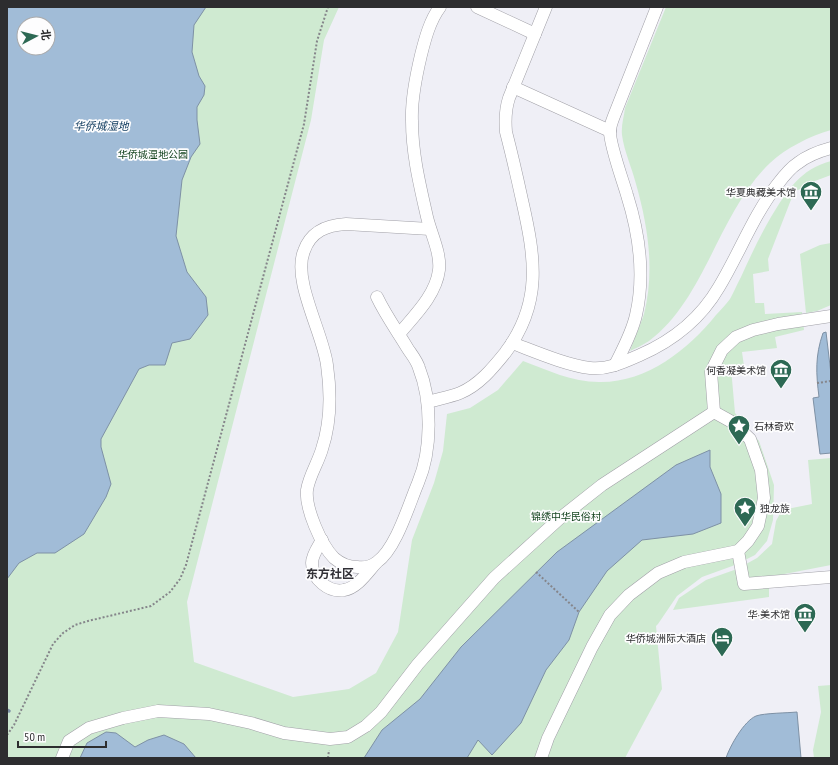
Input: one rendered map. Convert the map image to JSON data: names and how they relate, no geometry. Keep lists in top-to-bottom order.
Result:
{
  "districts": ["东方社区"],
  "water": ["华侨城湿地"],
  "parks": ["华侨城湿地公园", "锦绣中华民俗村"],
  "places": {
    "museum": ["华夏典藏美术馆", "何香凝美术馆", "华·美术馆"],
    "place": ["石林奇欢", "独龙族"],
    "hotel": ["华侨城洲际大酒店"]
  },
  "scale_bar": "50 m",
  "north": "right"
}
